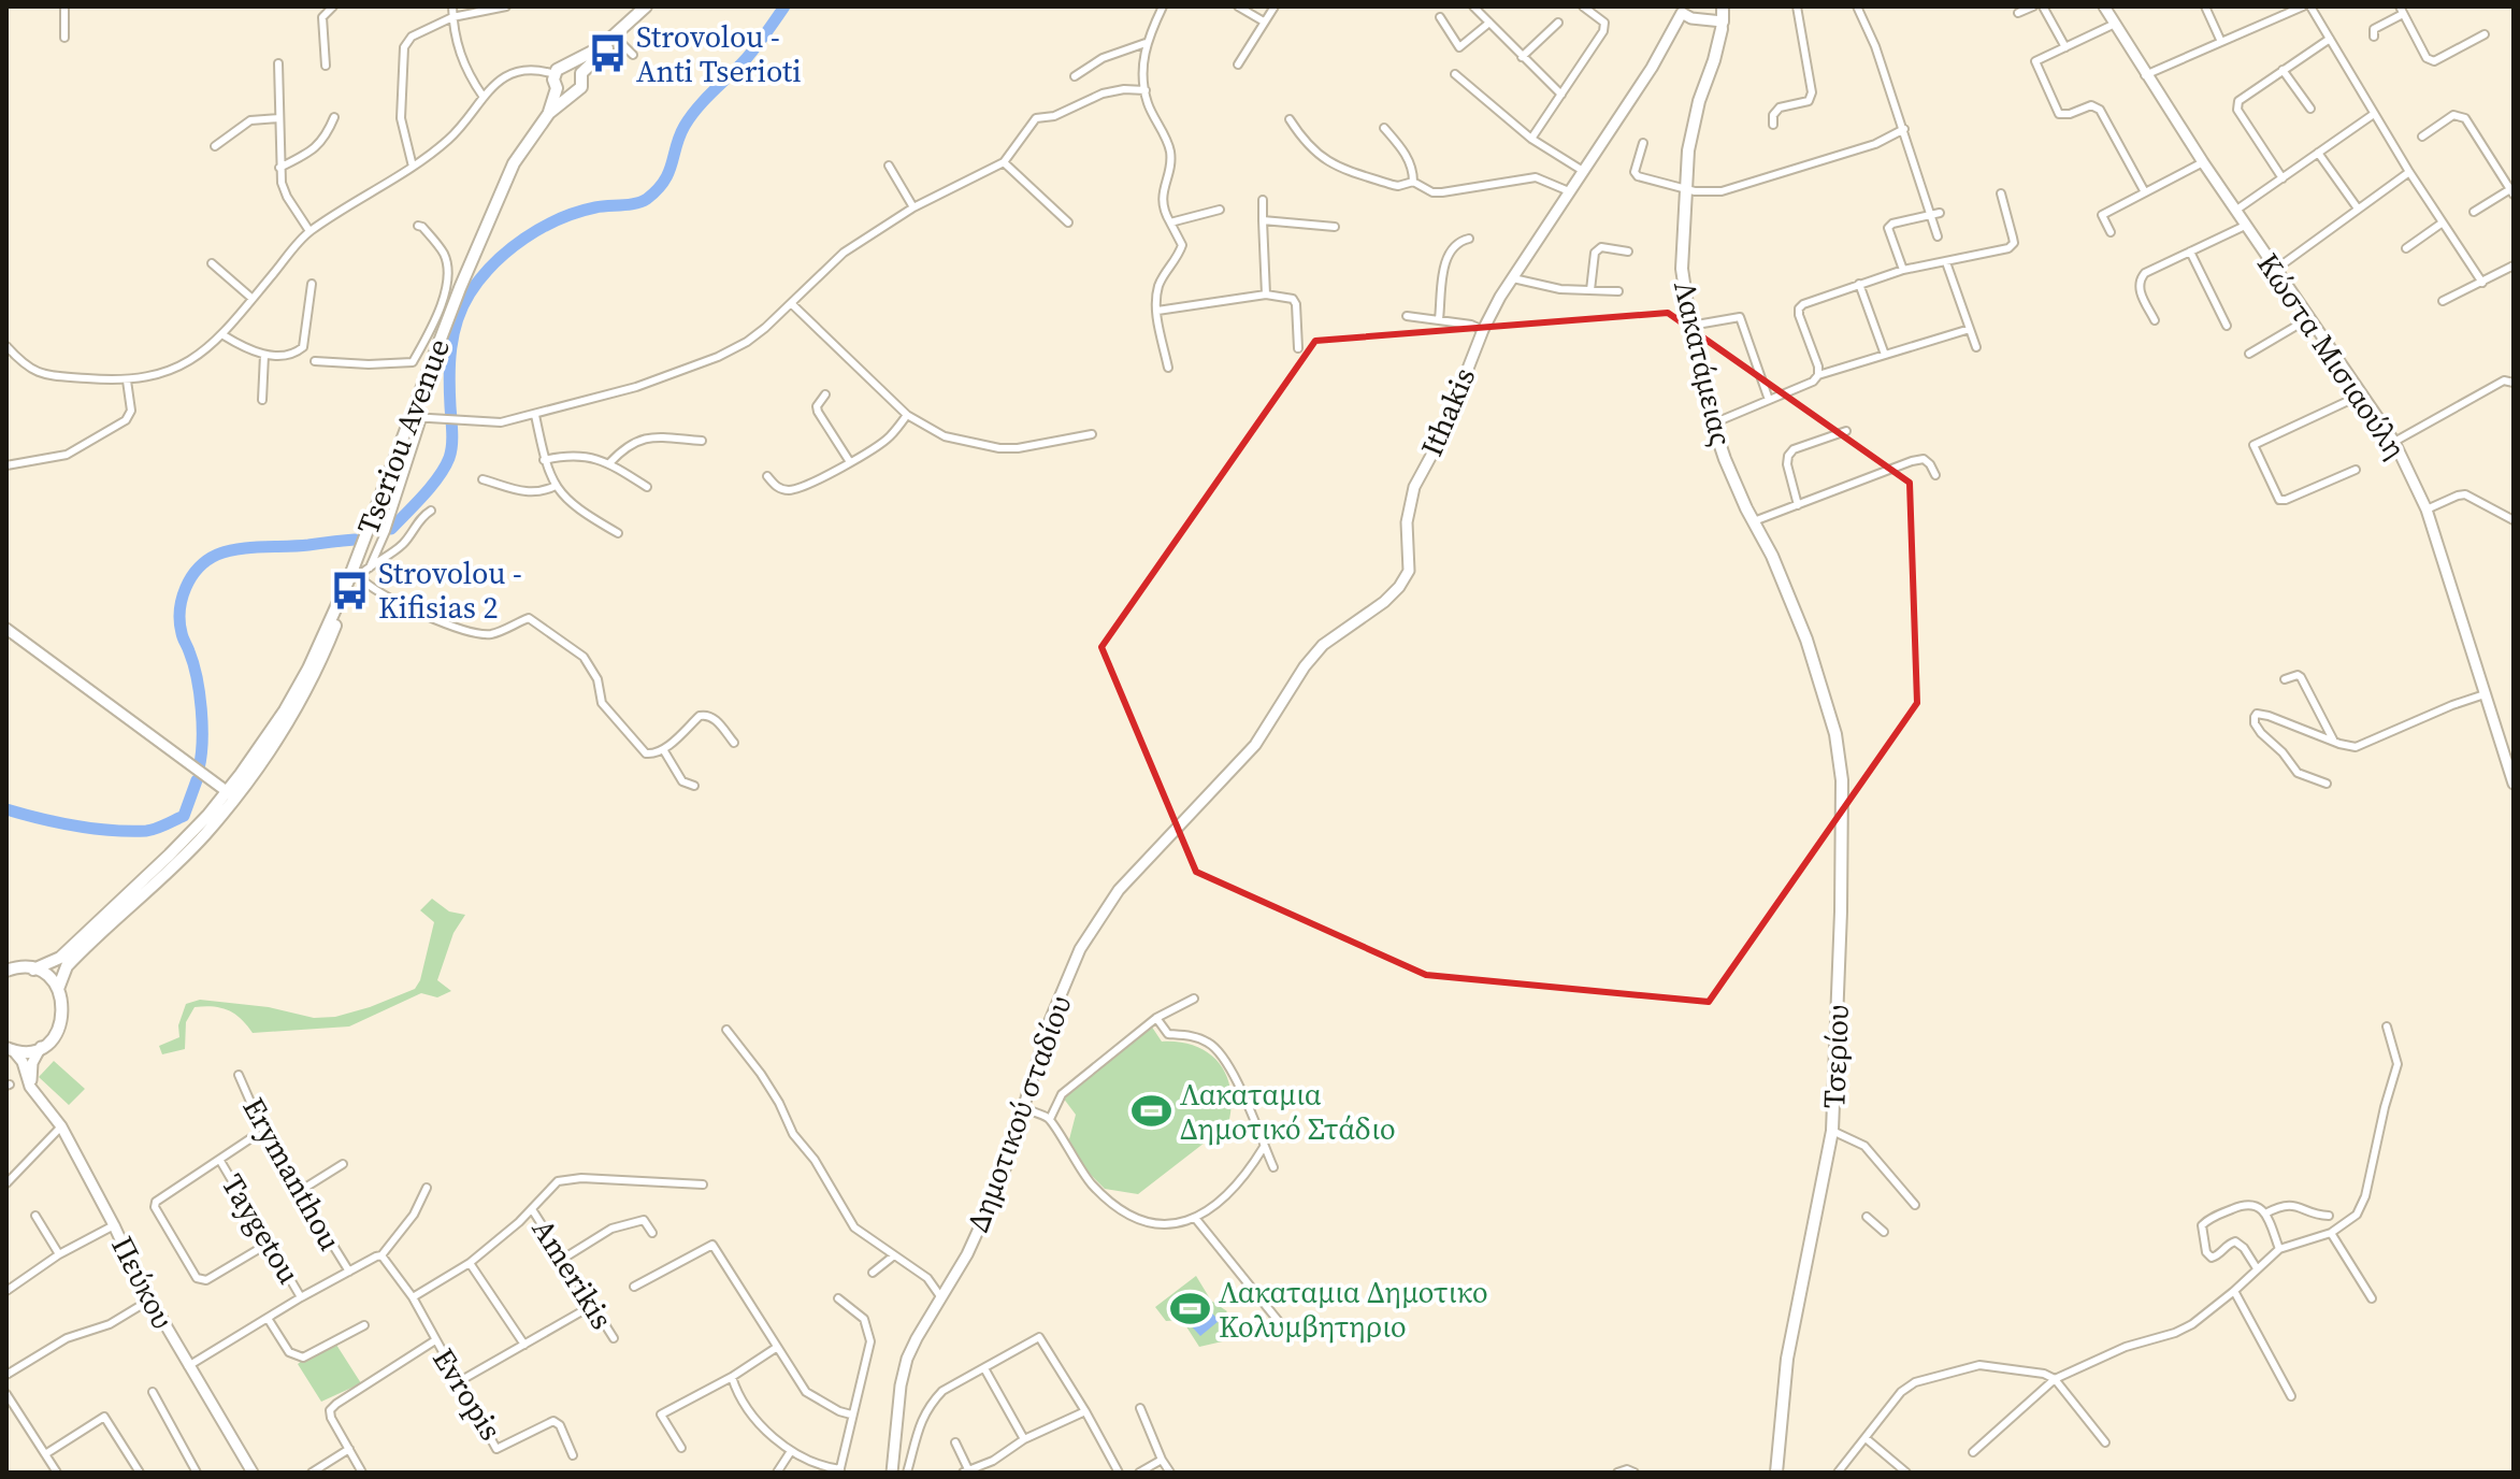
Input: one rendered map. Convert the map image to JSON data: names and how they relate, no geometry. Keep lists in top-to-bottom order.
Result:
{
  "streets": {
    "main road": [
      "Κώστα Μισιαούλη",
      "Λακατάμειας",
      "Ithakis",
      "Tseriou Avenue",
      "Τσερίου",
      "Δημοτικού σταδίου",
      "Πεύκου"
    ],
    "street": [
      "Erymanthou",
      "Taygetou",
      "Amerikis",
      "Evropis"
    ]
  },
  "crossings": [
    ["Λακατάμειας", "Τσερίου"],
    ["Ithakis", "Δημοτικού σταδίου"]
  ],
  "places": {
    "bus stop": ["Strovolou - Anti Tserioti", "Strovolou - Kifisias 2"],
    "sports": ["Λακαταμια Δημοτικό Στάδιο", "Λακαταμια Δημοτικο Κολυμβητηριο"]
  }
}
